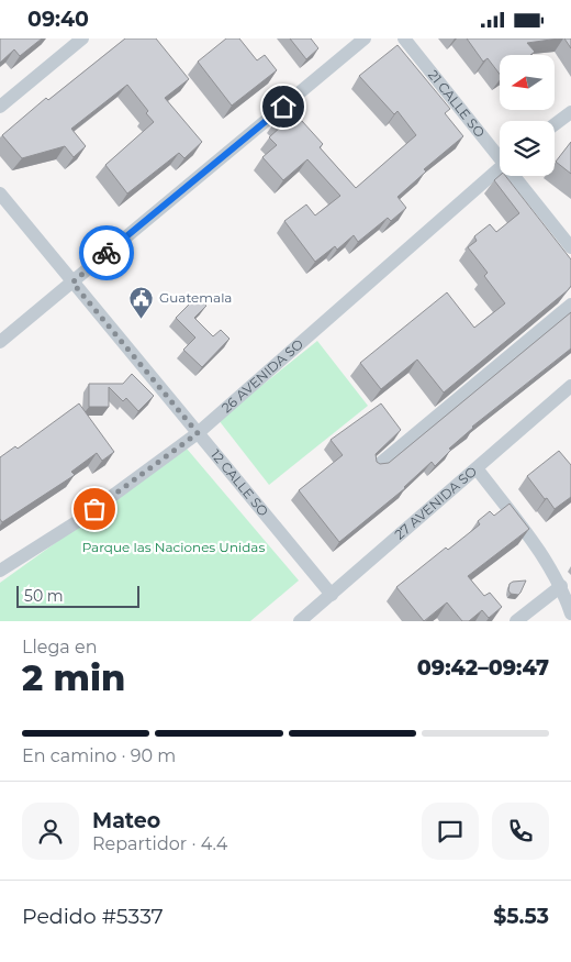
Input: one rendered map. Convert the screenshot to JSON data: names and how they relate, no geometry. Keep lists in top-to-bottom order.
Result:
{
  "streets": {
    "street": [
      "21 CALLE SO",
      "26 AVENIDA SO",
      "12 CALLE SO",
      "27 AVENIDA SO"
    ]
  },
  "crossings": [
    ["26 AVENIDA SO", "12 CALLE SO"],
    ["12 CALLE SO", "27 AVENIDA SO"]
  ],
  "parks": ["Parque las Naciones Unidas"],
  "places": {
    "public building": ["Guatemala"]
  },
  "scale_bar": "50 m",
  "north": "left",
  "page": {
    "status": "09:40",
    "scale": "50 m",
    "heading": ["2 min", "Llega en", "09:42–09:47"],
    "panel": [
      "Mateo",
      "Repartidor · 4.4",
      "Pedido #5337",
      "$5.53"
    ],
    "bar": "En camino · 90 m"
  }
}
